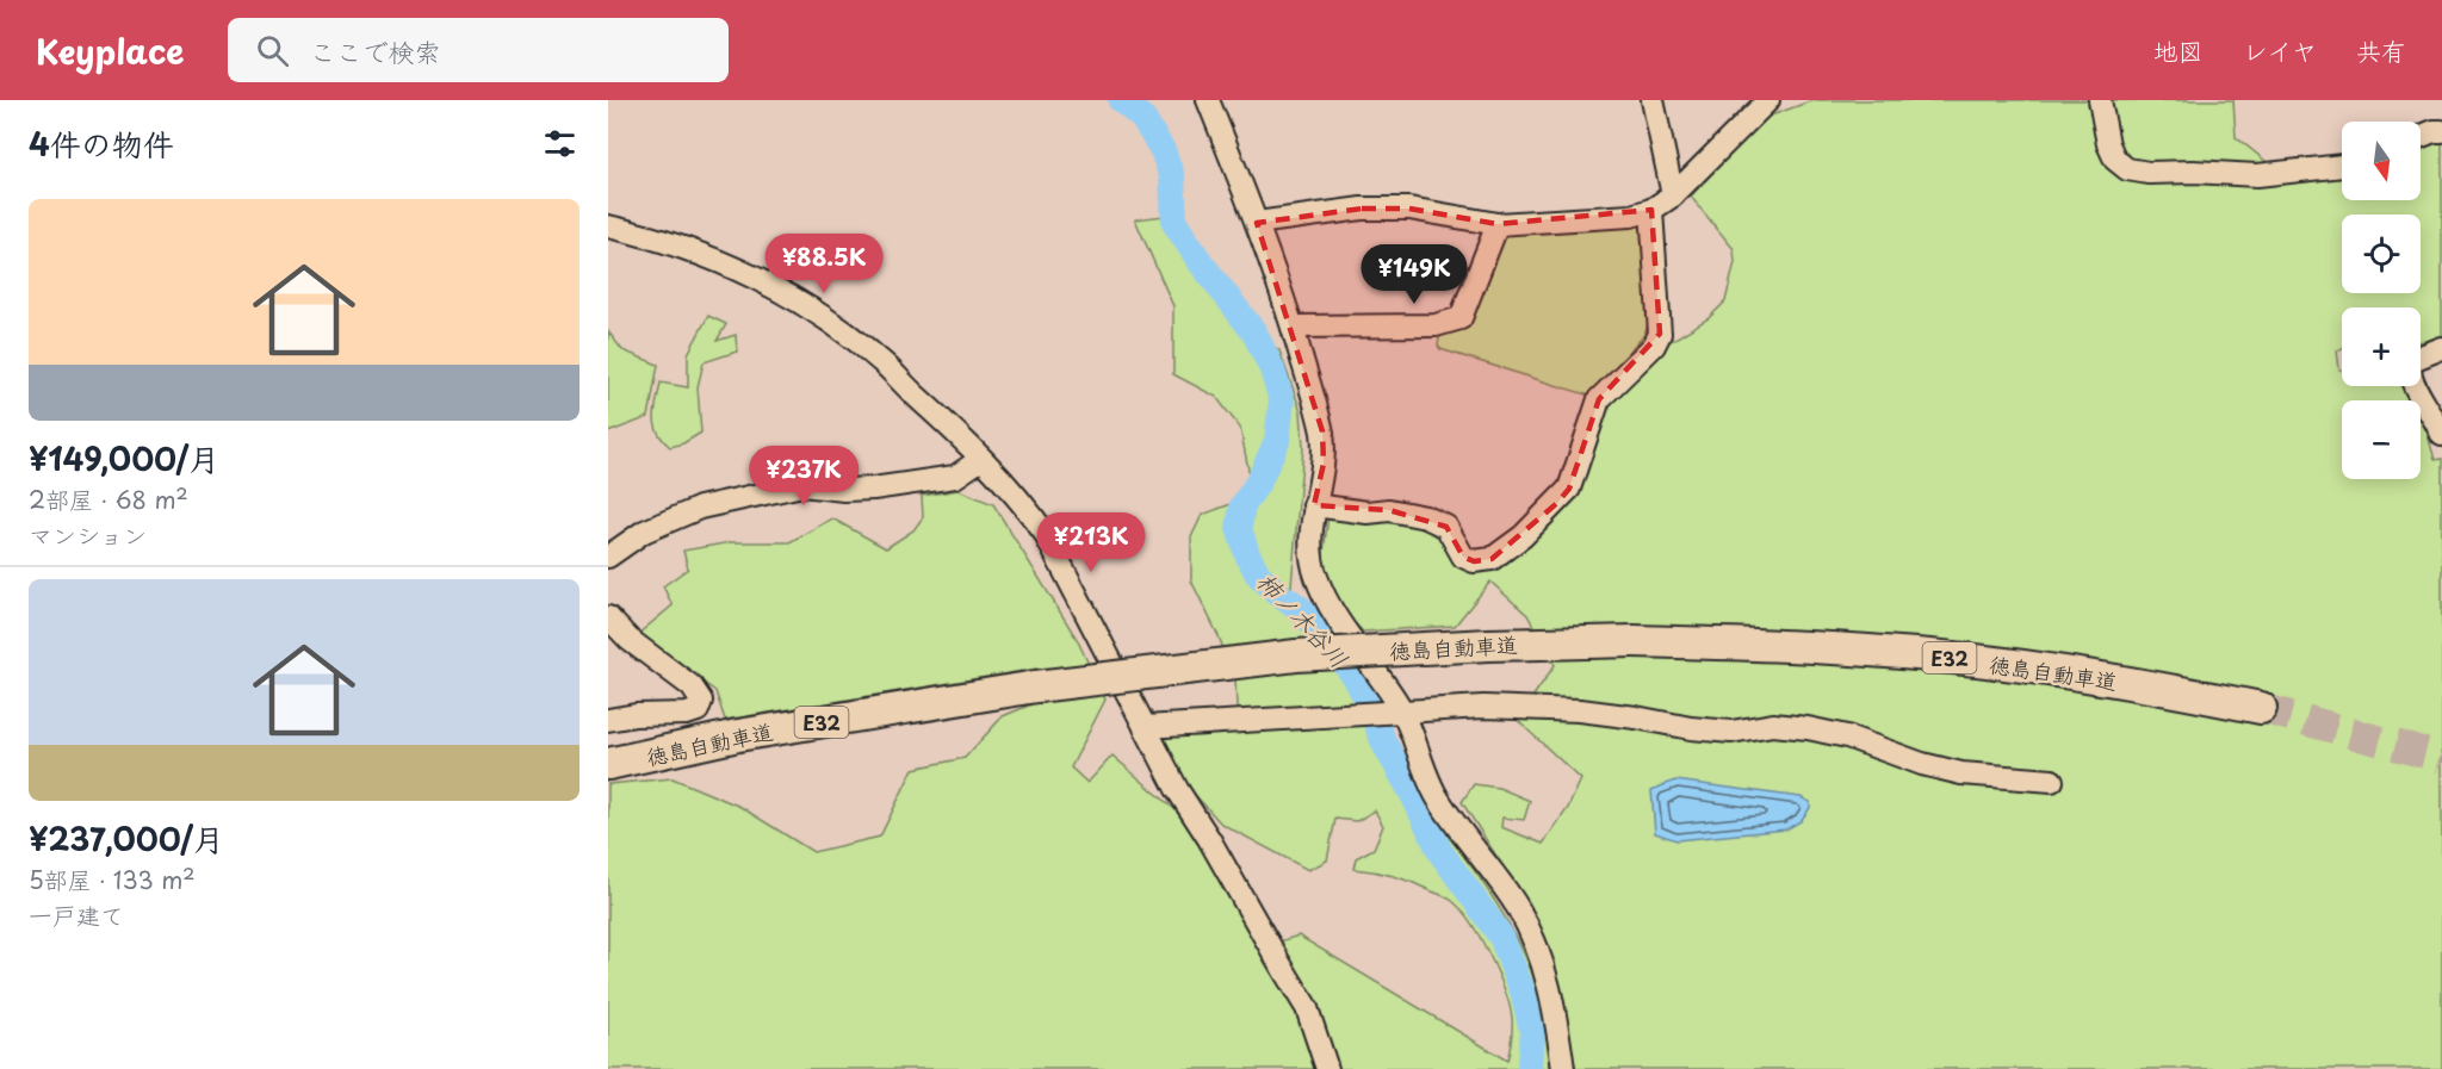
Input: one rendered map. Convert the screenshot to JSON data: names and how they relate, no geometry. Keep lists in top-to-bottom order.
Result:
{
  "streets": {
    "highway": ["徳島自動車道", "E32"]
  },
  "water": ["柿ノ木谷川"],
  "north": "bottom",
  "page": {
    "header": "Keyplace",
    "search": "ここで検索",
    "nav": ["地図", "レイヤ", "共有"],
    "heading": "4件の物件",
    "map_buttons": ["+", "−"],
    "list": [
      {
        "name": "¥149,000/月",
        "note": "2部屋 · 68 m² · マンション"
      },
      {
        "name": "¥237,000/月",
        "note": "5部屋 · 133 m² · 一戸建て"
      }
    ],
    "price": [
      "¥88.5K",
      "¥149K",
      "¥237K",
      "¥213K"
    ]
  }
}
